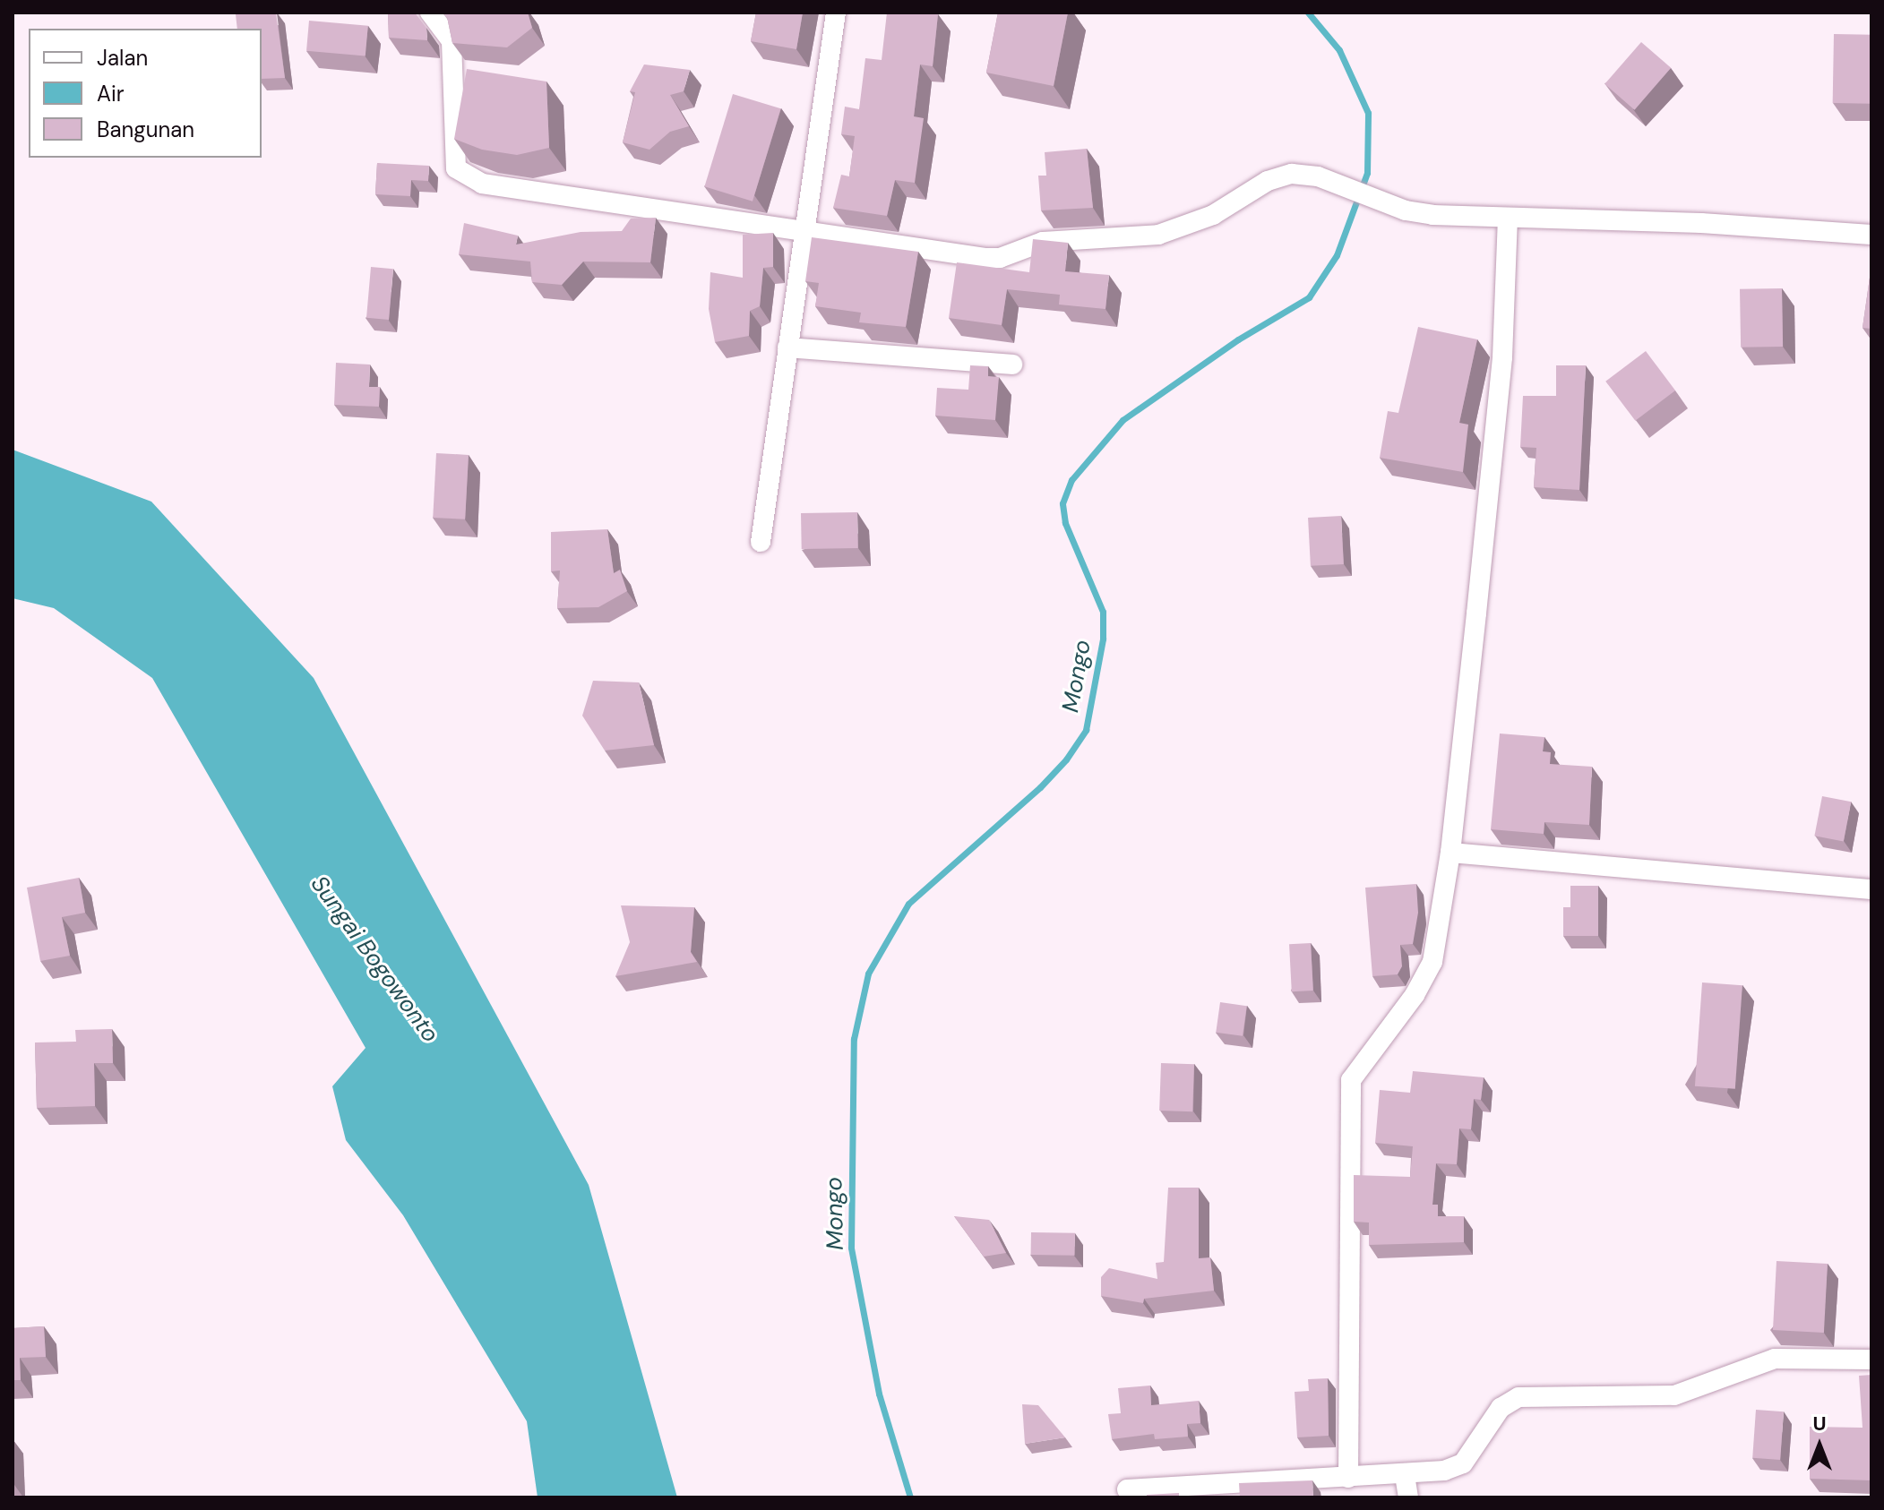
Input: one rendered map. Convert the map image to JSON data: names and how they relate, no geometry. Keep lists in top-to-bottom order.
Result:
{
  "water": ["Mongo", "Sungai Bogowonto"],
  "legend": ["Jalan", "Air", "Bangunan"],
  "north": "top"
}
